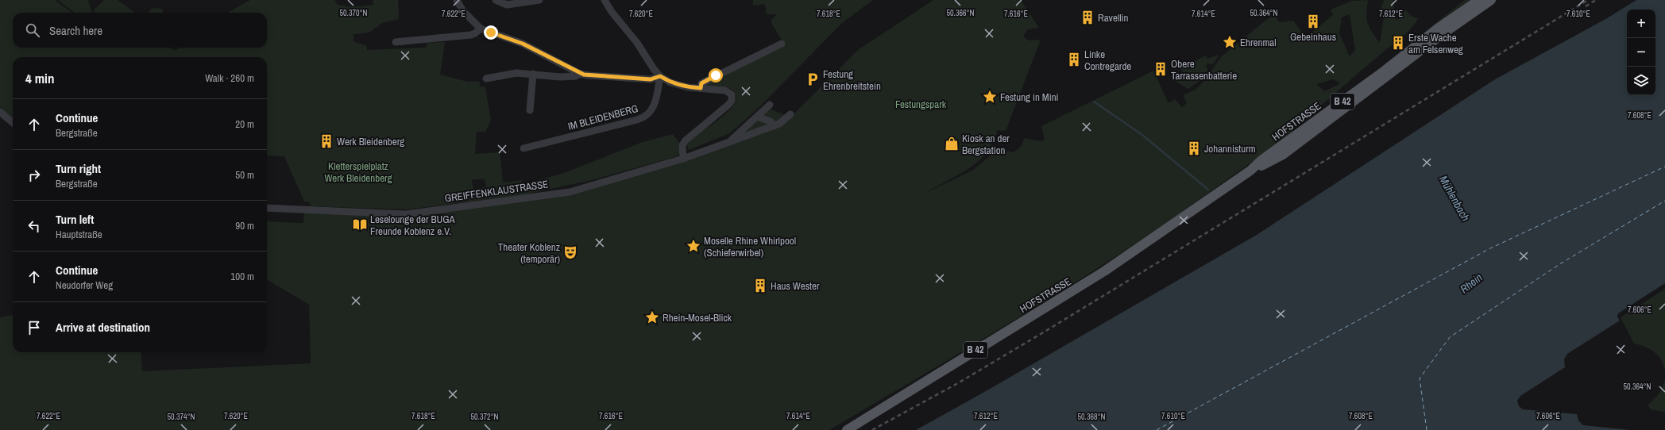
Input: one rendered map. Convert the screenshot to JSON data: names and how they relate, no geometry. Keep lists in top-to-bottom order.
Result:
{
  "streets": {
    "main road": ["B 42", "HOFSTRASSE"],
    "street": ["IM BLEIDENBERG", "GREIFFENKLAUSTRASSE"]
  },
  "water": ["Mühlenbach", "Rhein"],
  "parks": ["Festungspark", "Kletterspielplatz Werk Bleidenberg"],
  "places": {
    "building": [
      "Ravellin",
      "Gebeinhaus",
      "Erste Wache am Felsenweg",
      "Linke Contregarde",
      "Obere Tarrassenbatterie",
      "Werk Bleidenberg",
      "Johannisturm",
      "Haus Wester"
    ],
    "place": [
      "Ehrenmal",
      "Festung in Mini",
      "Moselle Rhine Whirlpool (Schieferwirbel)",
      "Rhein-Mosel-Blick"
    ],
    "parking": ["Festung Ehrenbreitstein"],
    "shop": ["Kiosk an der Bergstation"],
    "library": ["Leselounge der BUGA Freunde Koblenz e.V."],
    "theatre": ["Theater Koblenz (temporär)"]
  },
  "page": {
    "map_buttons": ["+", "−"],
    "search": "Search here",
    "heading": ["4 min", "Walk · 260 m"],
    "list": [
      ["Continue", "Bergstraße", "20 m"],
      ["Turn right", "Bergstraße", "50 m"],
      ["Turn left", "Hauptstraße", "90 m"],
      ["Continue", "Neudorfer Weg", "100 m"],
      "Arrive at destination"
    ]
  },
  "coordinates": [
    "50.370°N",
    "50.366°N",
    "50.364°N",
    "7.620°E",
    "7.616°E",
    "7.612°E",
    "7.610°E",
    "7.622°E",
    "7.618°E",
    "7.614°E",
    "7.608°E",
    "7.606°E",
    "50.374°N",
    "50.372°N",
    "50.368°N"
  ]
}
